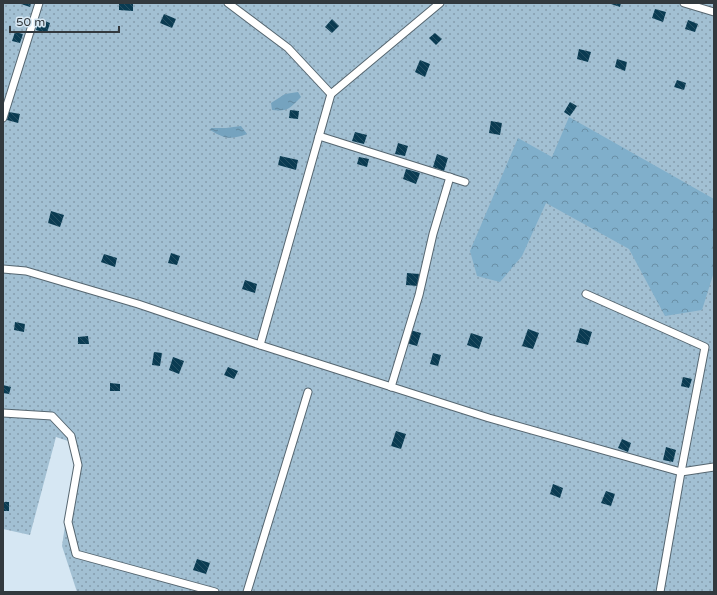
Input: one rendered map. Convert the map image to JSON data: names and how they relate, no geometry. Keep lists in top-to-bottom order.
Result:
{
  "scale_bar": "50 m"
}
